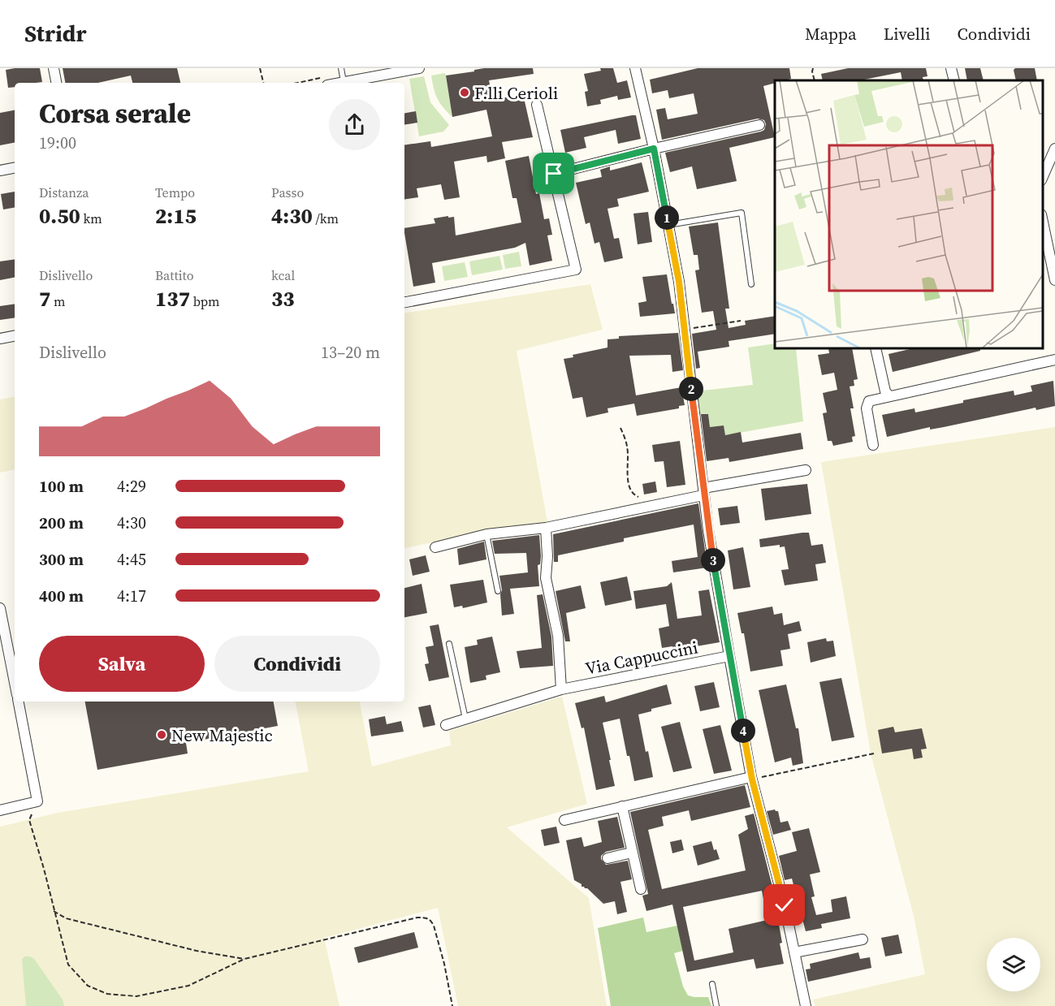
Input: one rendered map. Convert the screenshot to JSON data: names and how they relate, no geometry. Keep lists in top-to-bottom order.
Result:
{
  "streets": {
    "street": ["Via Cappuccini"]
  },
  "places": ["F.lli Cerioli", "New Majestic"],
  "page": {
    "header": "Stridr",
    "nav": ["Mappa", "Livelli", "Condividi"],
    "heading": ["Corsa serale", "19:00"],
    "stats": [
      ["Distanza", "0.50 km"],
      ["Tempo", "2:15"],
      ["Passo", "4:30 /km"],
      ["Dislivello", "7 m"],
      ["Battito", "137 bpm"],
      ["kcal", "33"]
    ],
    "pins": [
      "1",
      "2",
      "3",
      "4"
    ],
    "chart": ["Dislivello", "13–20 m"],
    "list": [
      {
        "name": "100 m",
        "note": "4:29"
      },
      {
        "name": "200 m",
        "note": "4:30"
      },
      {
        "name": "300 m",
        "note": "4:45"
      },
      {
        "name": "400 m",
        "note": "4:17"
      }
    ],
    "buttons": ["Salva", "Condividi"]
  }
}
